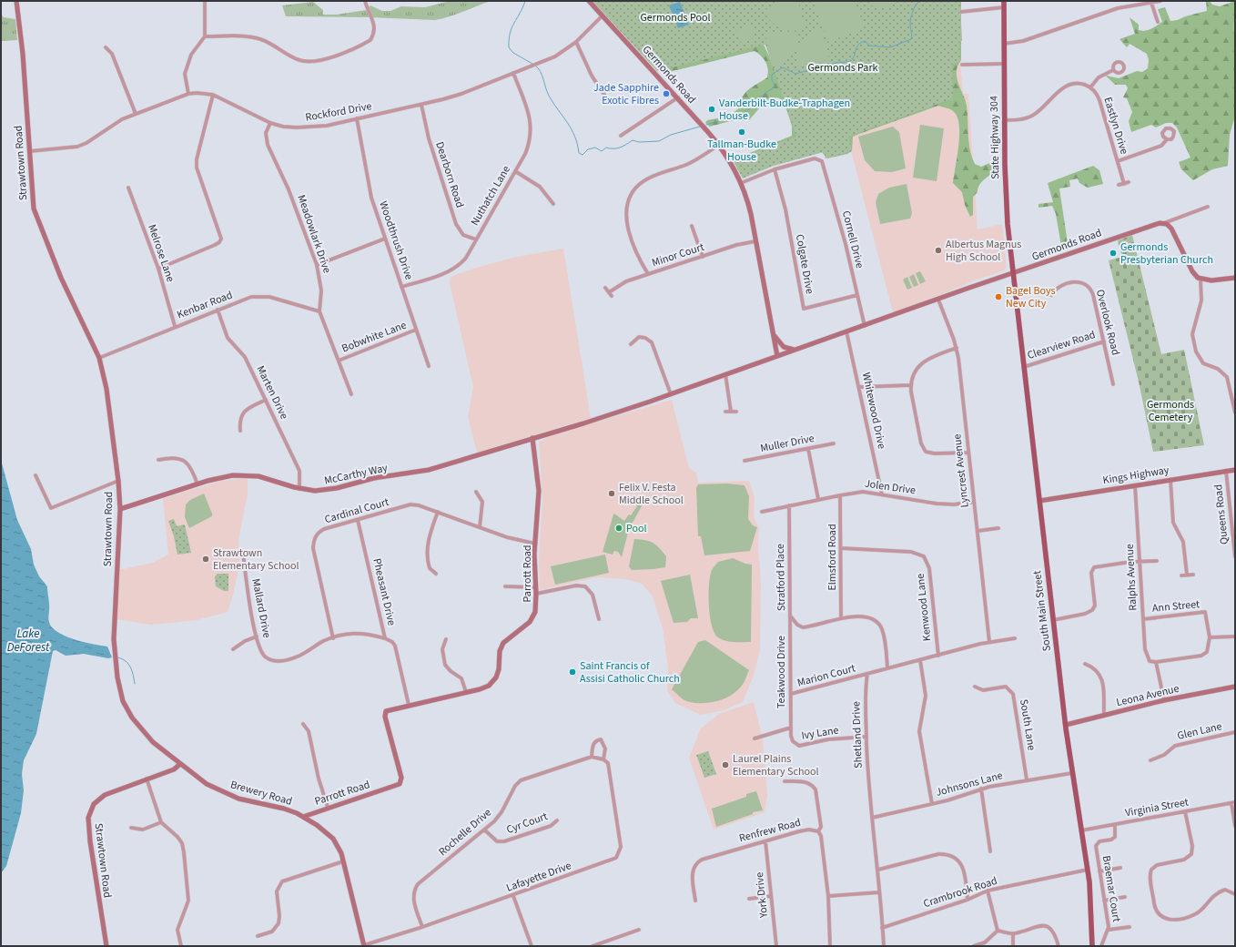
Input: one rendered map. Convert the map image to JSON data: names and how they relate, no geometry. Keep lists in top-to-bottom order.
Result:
{
  "streets": {
    "main road": ["State Highway 304", "South Main Street"],
    "street": [
      "Germonds Road",
      "Rockford Drive",
      "Eastlyn Drive",
      "Strawtown Road",
      "Dearborn Road",
      "Nuthatch Lane",
      "Meadowlark Drive",
      "Cornell Drive",
      "Woodthrush Drive",
      "Melrose Lane",
      "Minor Court",
      "Colgate Drive",
      "Kenbar Road",
      "Overlook Road",
      "Bobwhite Lane",
      "Clearview Road",
      "Marten Drive",
      "Whitewood Drive",
      "Muller Drive",
      "Lyncrest Avenue",
      "McCarthy Way",
      "Kings Highway",
      "Jolen Drive",
      "Cardinal Court",
      "Queens Road",
      "Elmsford Road",
      "Parrott Road",
      "Stratford Place",
      "Ralphs Avenue",
      "Pheasant Drive",
      "Ann Street",
      "Kenwood Lane",
      "Mallard Drive",
      "Teakwood Drive",
      "Marion Court",
      "Leona Avenue",
      "South Lane",
      "Glen Lane",
      "Ivy Lane",
      "Shetland Drive",
      "Johnsons Lane",
      "Brewery Road",
      "Virginia Street",
      "Cyr Court",
      "Renfrew Road",
      "Rochelle Drive",
      "Lafayette Drive",
      "Braemar Court",
      "Crambrook Road",
      "York Drive"
    ]
  },
  "crossings": [
    ["Germonds Road", "Rockford Drive"],
    ["Germonds Road", "State Highway 304"],
    ["Germonds Road", "Cornell Drive"],
    ["Germonds Road", "Minor Court"],
    ["Germonds Road", "Whitewood Drive"],
    ["Germonds Road", "Lyncrest Avenue"],
    ["Germonds Road", "South Main Street"],
    ["Rockford Drive", "Strawtown Road"],
    ["Rockford Drive", "Dearborn Road"],
    ["Rockford Drive", "Nuthatch Lane"],
    ["Rockford Drive", "Meadowlark Drive"],
    ["Rockford Drive", "Woodthrush Drive"],
    ["Eastlyn Drive", "State Highway 304"],
    ["State Highway 304", "South Main Street"],
    ["Strawtown Road", "Kenbar Road"],
    ["Strawtown Road", "McCarthy Way"],
    ["Strawtown Road", "Brewery Road"],
    ["Dearborn Road", "Nuthatch Lane"],
    ["Nuthatch Lane", "Woodthrush Drive"],
    ["Meadowlark Drive", "Kenbar Road"],
    ["Meadowlark Drive", "Bobwhite Lane"],
    ["Cornell Drive", "Colgate Drive"],
    ["Woodthrush Drive", "Bobwhite Lane"],
    ["Melrose Lane", "Kenbar Road"],
    ["Kenbar Road", "Marten Drive"],
    ["Overlook Road", "Clearview Road"],
    ["Clearview Road", "South Main Street"],
    ["Marten Drive", "McCarthy Way"],
    ["Whitewood Drive", "Jolen Drive"],
    ["Lyncrest Avenue", "Jolen Drive"],
    ["McCarthy Way", "Parrott Road"],
    ["Kings Highway", "Queens Road"],
    ["Kings Highway", "Ralphs Avenue"],
    ["Kings Highway", "South Main Street"],
    ["Jolen Drive", "Elmsford Road"],
    ["Jolen Drive", "Stratford Place"],
    ["Cardinal Court", "Parrott Road"],
    ["Cardinal Court", "Pheasant Drive"],
    ["Cardinal Court", "Mallard Drive"],
    ["Elmsford Road", "Stratford Place"],
    ["Elmsford Road", "Kenwood Lane"],
    ["Parrott Road", "Pheasant Drive"],
    ["Parrott Road", "Brewery Road"],
    ["Stratford Place", "Teakwood Drive"],
    ["Ralphs Avenue", "Ann Street"],
    ["South Main Street", "Leona Avenue"],
    ["South Main Street", "Johnsons Lane"],
    ["South Main Street", "Virginia Street"],
    ["South Main Street", "Crambrook Road"],
    ["Teakwood Drive", "Marion Court"],
    ["Teakwood Drive", "Ivy Lane"],
    ["Marion Court", "Shetland Drive"],
    ["South Lane", "Johnsons Lane"],
    ["Ivy Lane", "Shetland Drive"],
    ["Shetland Drive", "Johnsons Lane"],
    ["Shetland Drive", "Crambrook Road"],
    ["Brewery Road", "Lafayette Drive"],
    ["Virginia Street", "Braemar Court"],
    ["Cyr Court", "Rochelle Drive"],
    ["Renfrew Road", "York Drive"],
    ["Rochelle Drive", "Lafayette Drive"]
  ],
  "water": ["Lake DeForest"],
  "parks": ["Germonds Pool", "Germonds Park", "Germonds Cemetery"],
  "places": [
    "Jade Sapphire Exotic Fibres",
    "Vanderbilt-Budke-Traphagen House",
    "Tallman-Budke House",
    "Albertus Magnus High School",
    "Germonds Presbyterian Church",
    "Bagel Boys New City",
    "Felix V. Festa Middle School",
    "Pool",
    "Strawtown Elementary School",
    "Saint Francis of Assisi Catholic Church",
    "Laurel Plains Elementary School"
  ]
}
